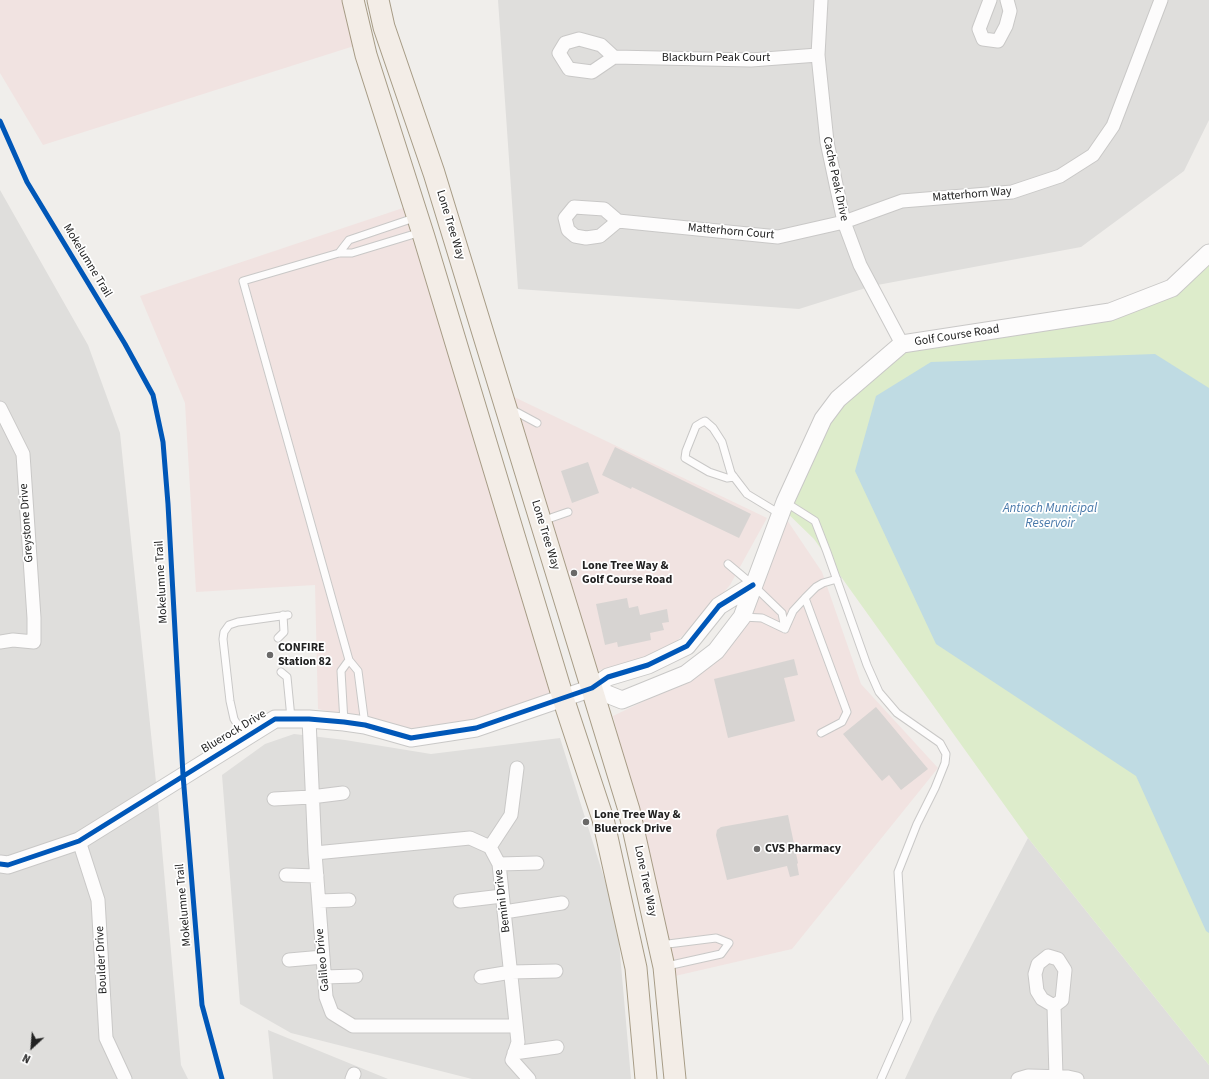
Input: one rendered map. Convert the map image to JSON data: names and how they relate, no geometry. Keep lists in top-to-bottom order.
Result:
{
  "streets": {
    "main road": ["Lone Tree Way"],
    "street": [
      "Blackburn Peak Court",
      "Cache Peak Drive",
      "Matterhorn Way",
      "Matterhorn Court",
      "Golf Course Road",
      "Greystone Drive",
      "Bluerock Drive",
      "Bemini Drive",
      "Boulder Drive",
      "Galileo Drive"
    ],
    "cycle path": ["Mokelumne Trail"]
  },
  "crossings": [
    ["Blackburn Peak Court", "Cache Peak Drive"],
    ["Cache Peak Drive", "Matterhorn Way"],
    ["Cache Peak Drive", "Matterhorn Court"],
    ["Cache Peak Drive", "Golf Course Road"],
    ["Matterhorn Way", "Matterhorn Court"],
    ["Lone Tree Way", "Golf Course Road"],
    ["Lone Tree Way", "Bluerock Drive"],
    ["Golf Course Road", "Bluerock Drive"],
    ["Bluerock Drive", "Boulder Drive"],
    ["Bluerock Drive", "Galileo Drive"],
    ["Bemini Drive", "Galileo Drive"]
  ],
  "water": ["Antioch Municipal Reservoir"],
  "places": [
    "Lone Tree Way & Golf Course Road",
    "CONFIRE Station 82",
    "Lone Tree Way & Bluerock Drive",
    "CVS Pharmacy"
  ],
  "north": "bottom left"
}
